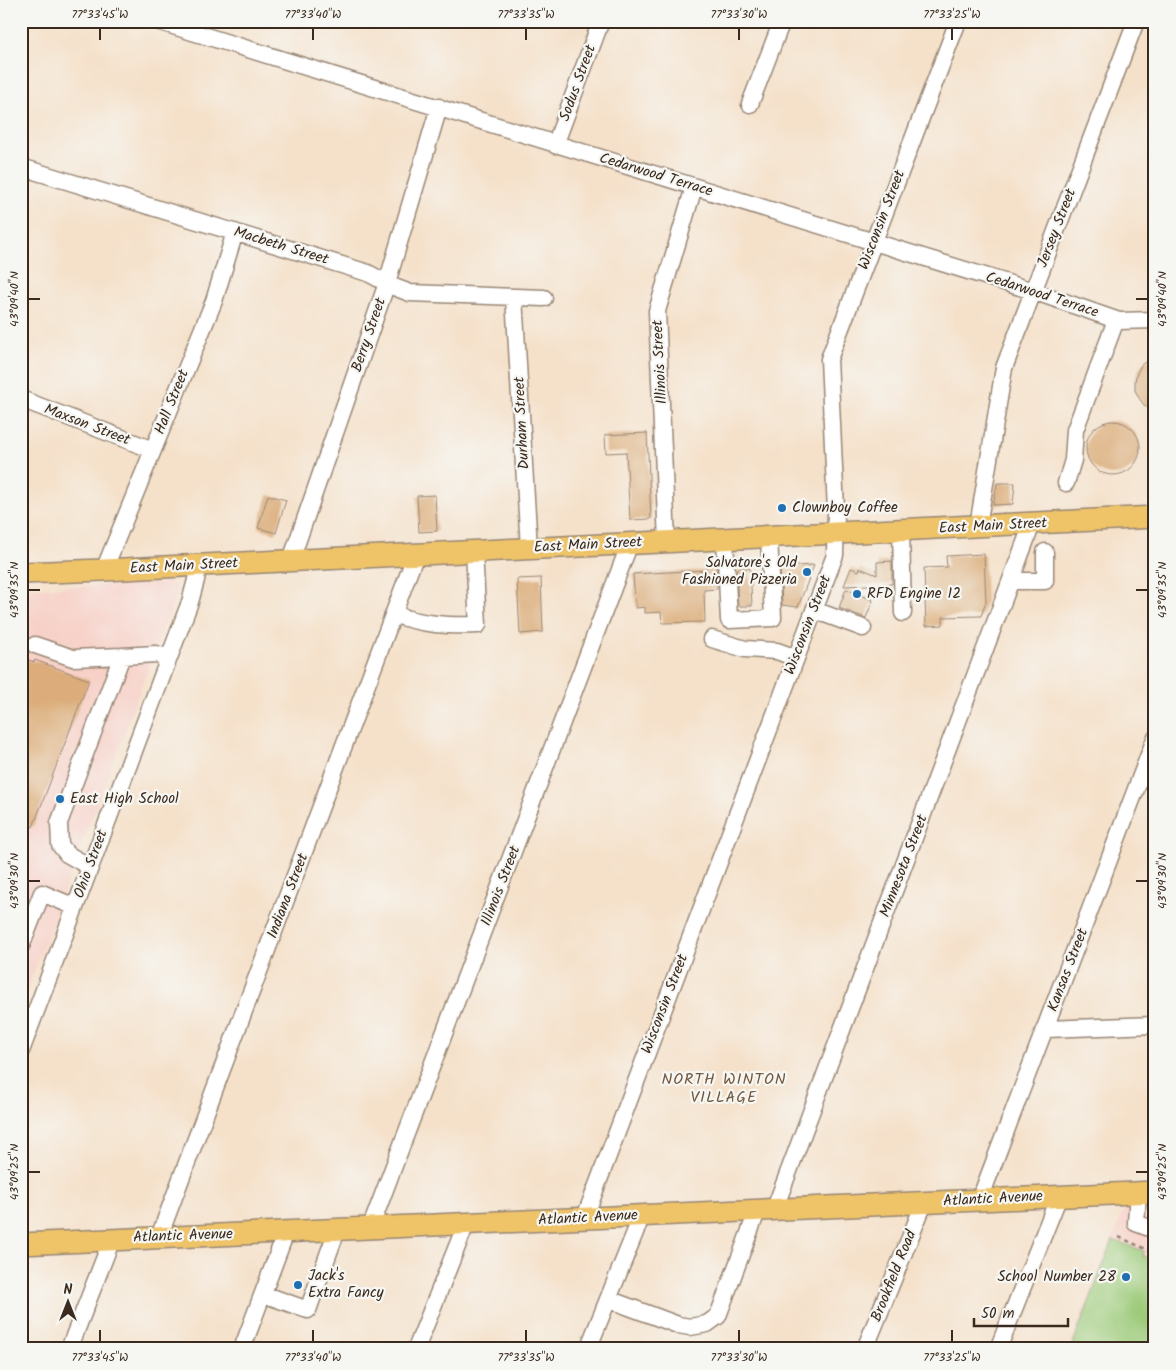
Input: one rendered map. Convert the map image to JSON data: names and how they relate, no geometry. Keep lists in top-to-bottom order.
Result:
{
  "streets": {
    "main road": ["East Main Street", "Atlantic Avenue"],
    "street": [
      "Sodus Street",
      "Cedarwood Terrace",
      "Wisconsin Street",
      "Jersey Street",
      "Macbeth Street",
      "Berry Street",
      "Illinois Street",
      "Hall Street",
      "Durham Street",
      "Maxson Street",
      "Ohio Street",
      "Minnesota Street",
      "Indiana Street",
      "Kansas Street",
      "Brookfield Road"
    ]
  },
  "crossings": [
    ["Sodus Street", "Cedarwood Terrace"],
    ["Cedarwood Terrace", "Wisconsin Street"],
    ["Cedarwood Terrace", "Jersey Street"],
    ["Cedarwood Terrace", "Berry Street"],
    ["Cedarwood Terrace", "Illinois Street"],
    ["Wisconsin Street", "East Main Street"],
    ["Wisconsin Street", "Atlantic Avenue"],
    ["Jersey Street", "East Main Street"],
    ["Macbeth Street", "Berry Street"],
    ["Macbeth Street", "Hall Street"],
    ["Macbeth Street", "Durham Street"],
    ["Berry Street", "East Main Street"],
    ["Illinois Street", "East Main Street"],
    ["Illinois Street", "Atlantic Avenue"],
    ["Hall Street", "Maxson Street"],
    ["Hall Street", "East Main Street"],
    ["Durham Street", "East Main Street"],
    ["East Main Street", "Ohio Street"],
    ["East Main Street", "Minnesota Street"],
    ["East Main Street", "Indiana Street"],
    ["Minnesota Street", "Atlantic Avenue"],
    ["Indiana Street", "Atlantic Avenue"],
    ["Kansas Street", "Atlantic Avenue"],
    ["Atlantic Avenue", "Brookfield Road"]
  ],
  "districts": ["NORTH WINTON VILLAGE"],
  "places": [
    "Clownboy Coffee",
    "Salvatore's Old Fashioned Pizzeria",
    "RFD Engine 12",
    "East High School",
    "School Number 28",
    "Jack's Extra Fancy"
  ],
  "scale_bar": "50 m",
  "north": "top",
  "coordinates": [
    "77°33'45\"W",
    "77°33'40\"W",
    "77°33'35\"W",
    "77°33'30\"W",
    "77°33'25\"W",
    "43°09'40\"N",
    "43°09'35\"N",
    "43°09'30\"N",
    "43°09'25\"N"
  ]
}
